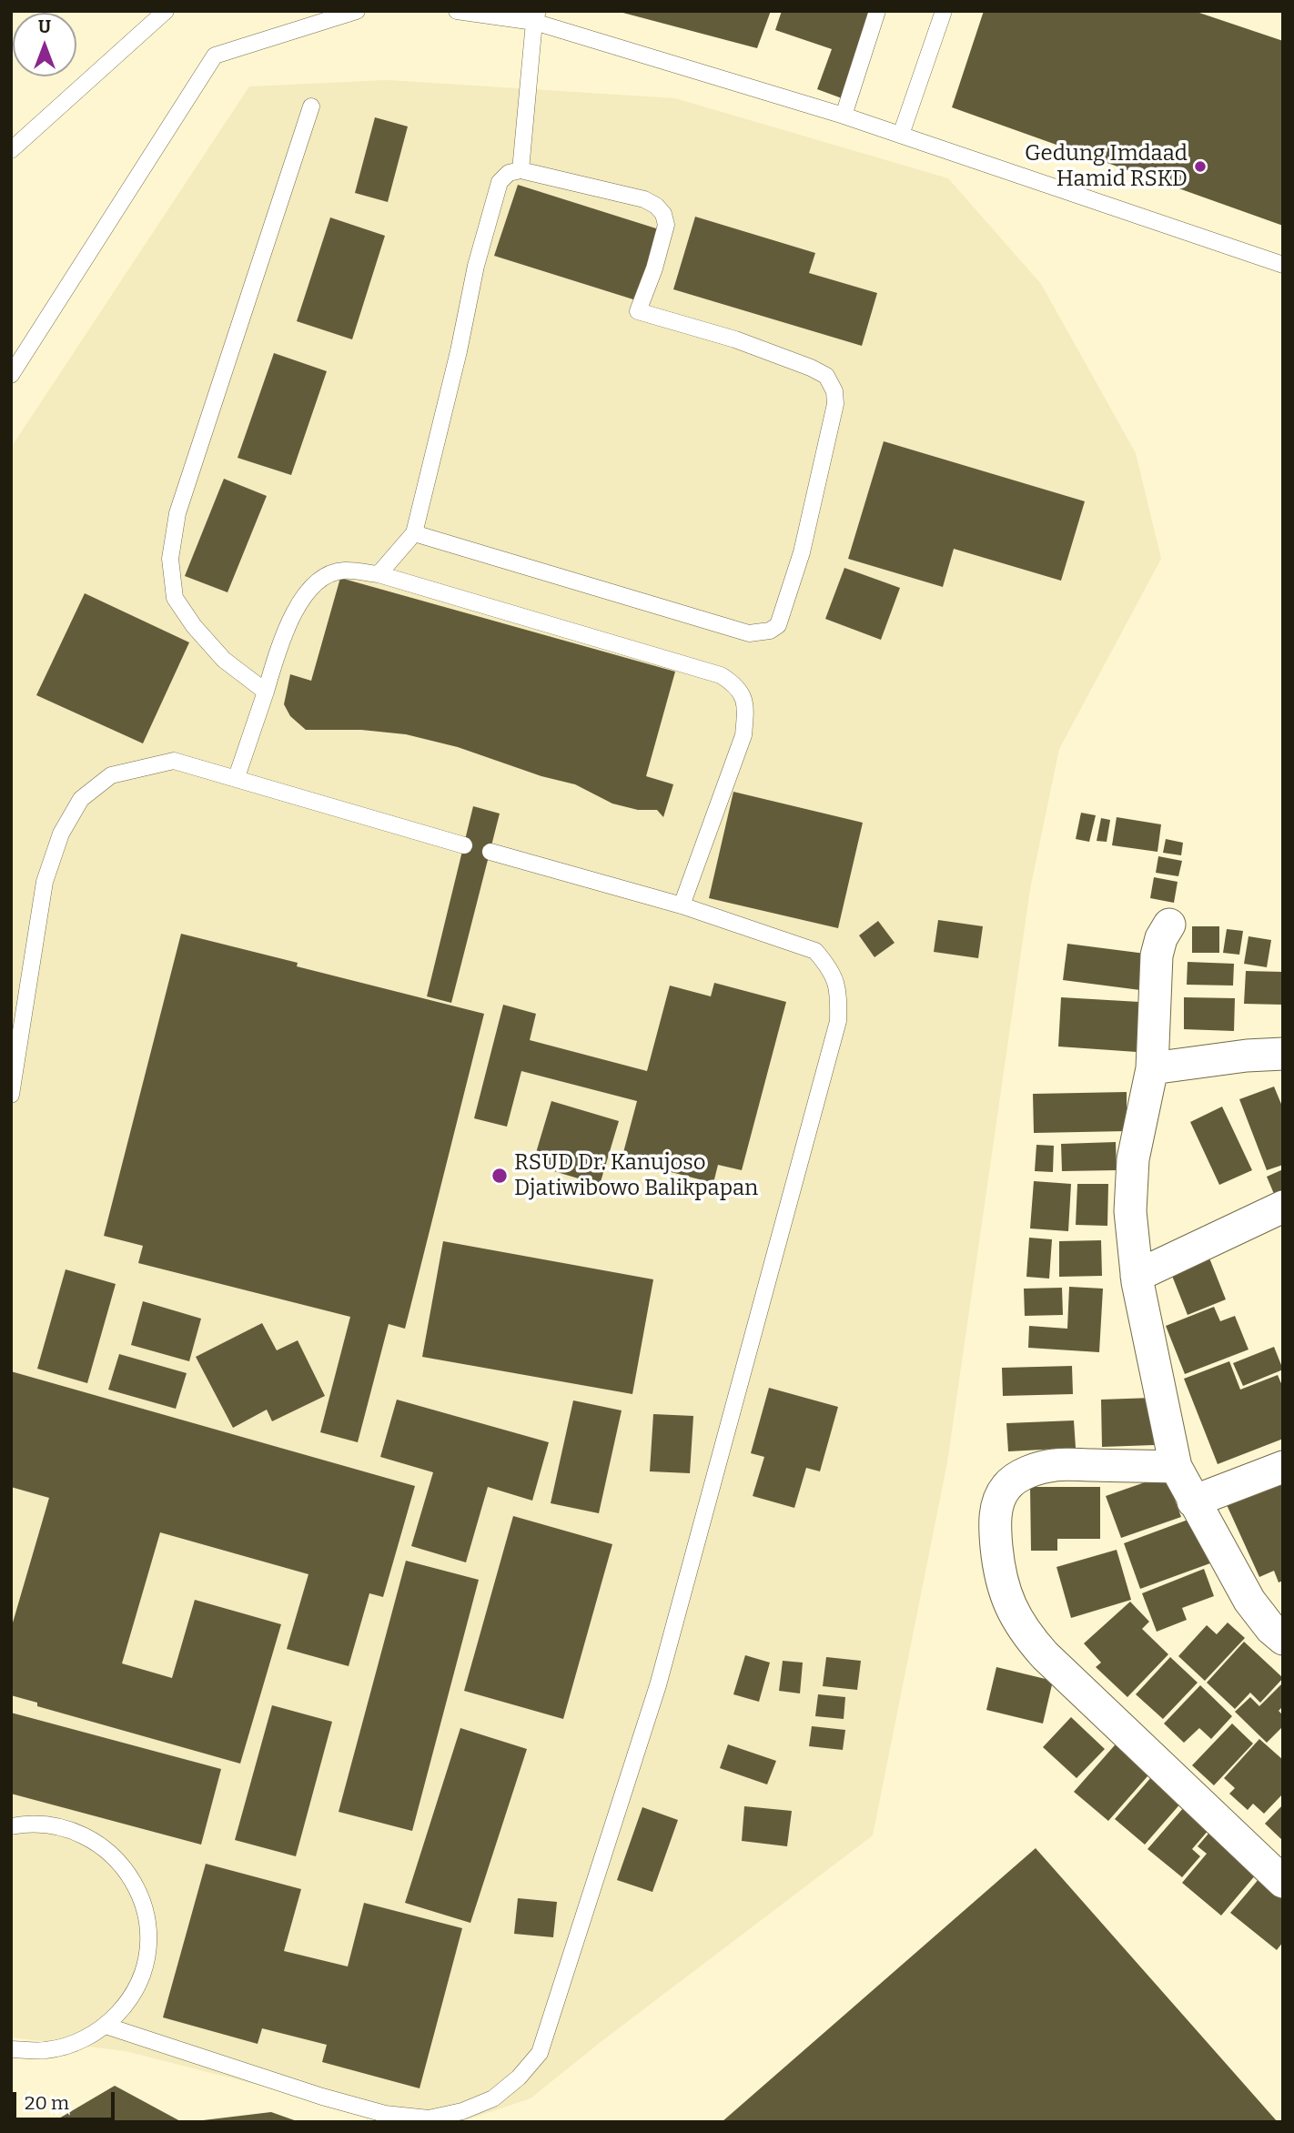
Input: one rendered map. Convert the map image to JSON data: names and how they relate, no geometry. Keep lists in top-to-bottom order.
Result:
{
  "places": ["Gedung Imdaad Hamid RSKD", "RSUD Dr. Kanujoso Djatiwibowo Balikpapan"],
  "scale_bar": "20 m",
  "north": "top"
}
